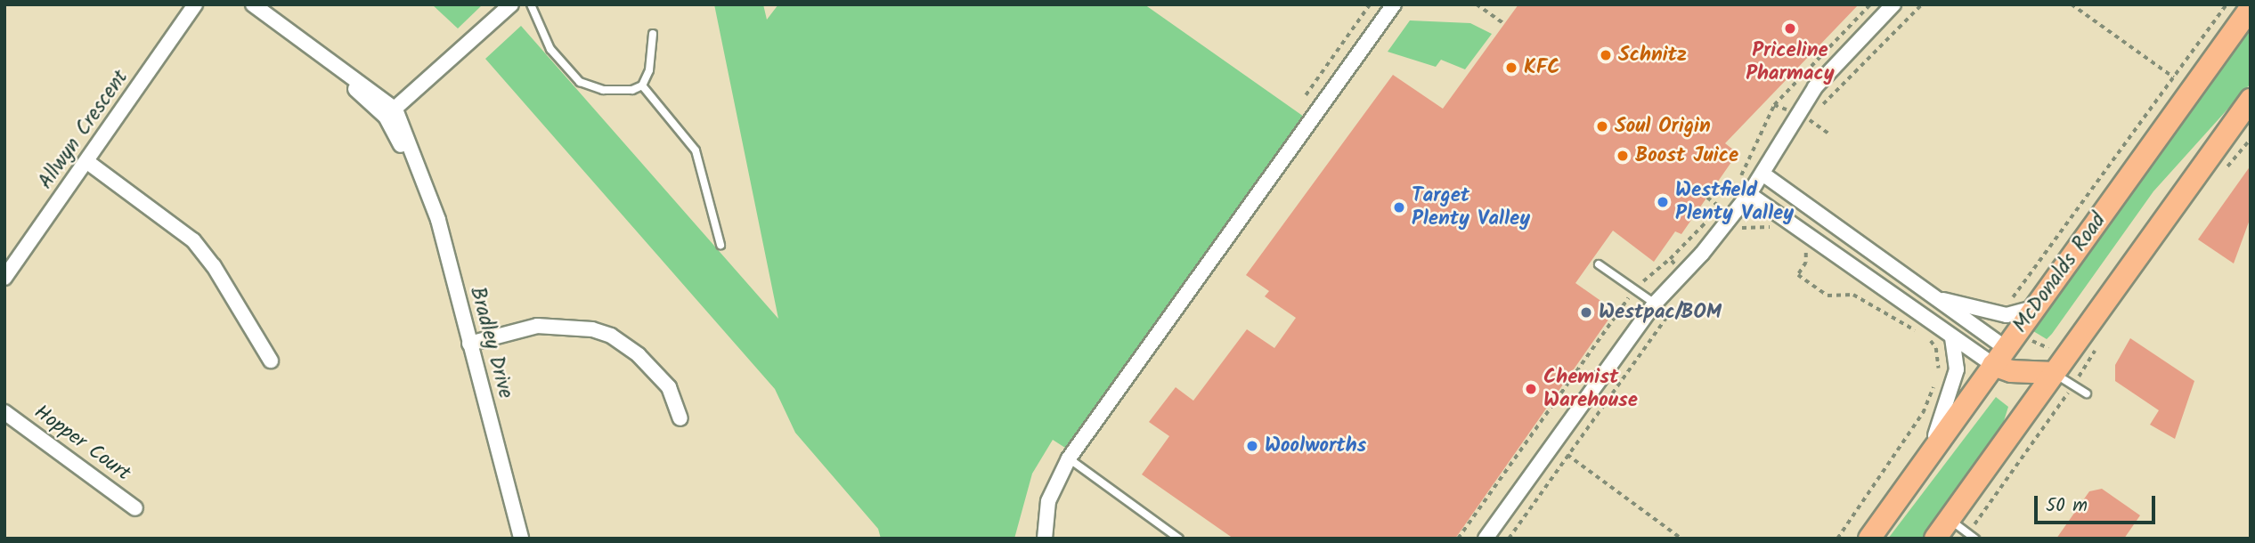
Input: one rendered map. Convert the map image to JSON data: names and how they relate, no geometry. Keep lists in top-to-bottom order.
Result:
{
  "streets": {
    "main road": ["McDonalds Road"],
    "street": ["Allwyn Crescent", "Bradley Drive", "Hopper Court"]
  },
  "places": [
    "Priceline Pharmacy",
    "Schnitz",
    "KFC",
    "Soul Origin",
    "Boost Juice",
    "Westfield Plenty Valley",
    "Target Plenty Valley",
    "Westpac/BOM",
    "Chemist Warehouse",
    "Woolworths"
  ],
  "scale_bar": "50 m"
}
